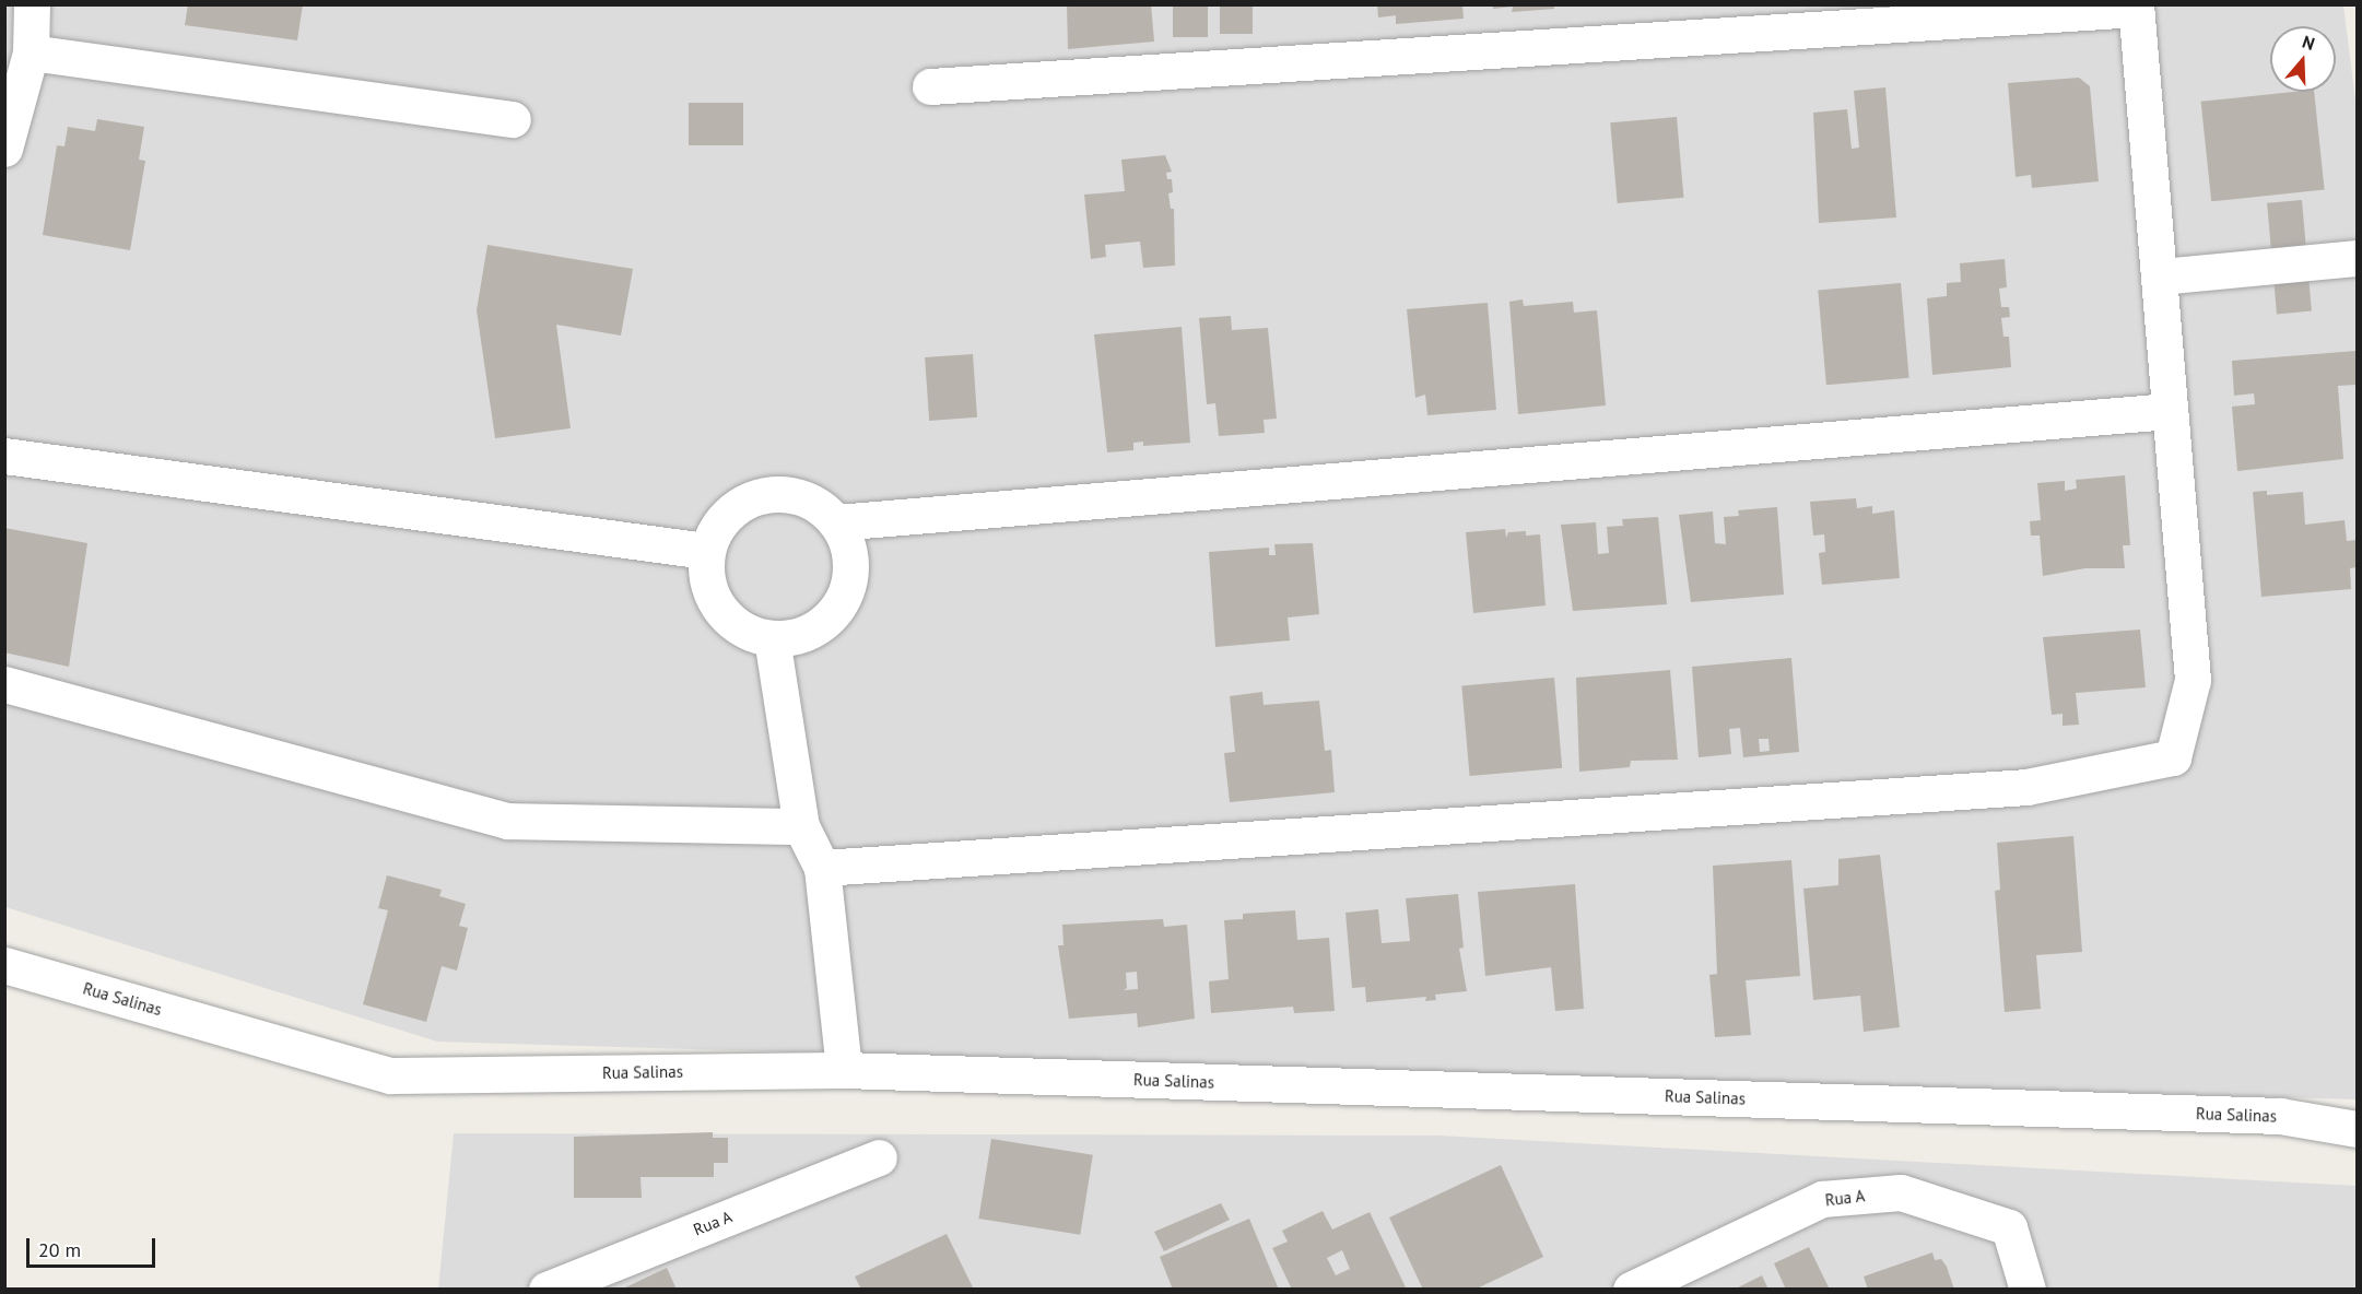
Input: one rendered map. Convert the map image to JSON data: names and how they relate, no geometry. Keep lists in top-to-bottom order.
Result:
{
  "streets": {
    "street": ["Rua Salinas", "Rua A"]
  },
  "scale_bar": "20 m",
  "north": "top"
}
